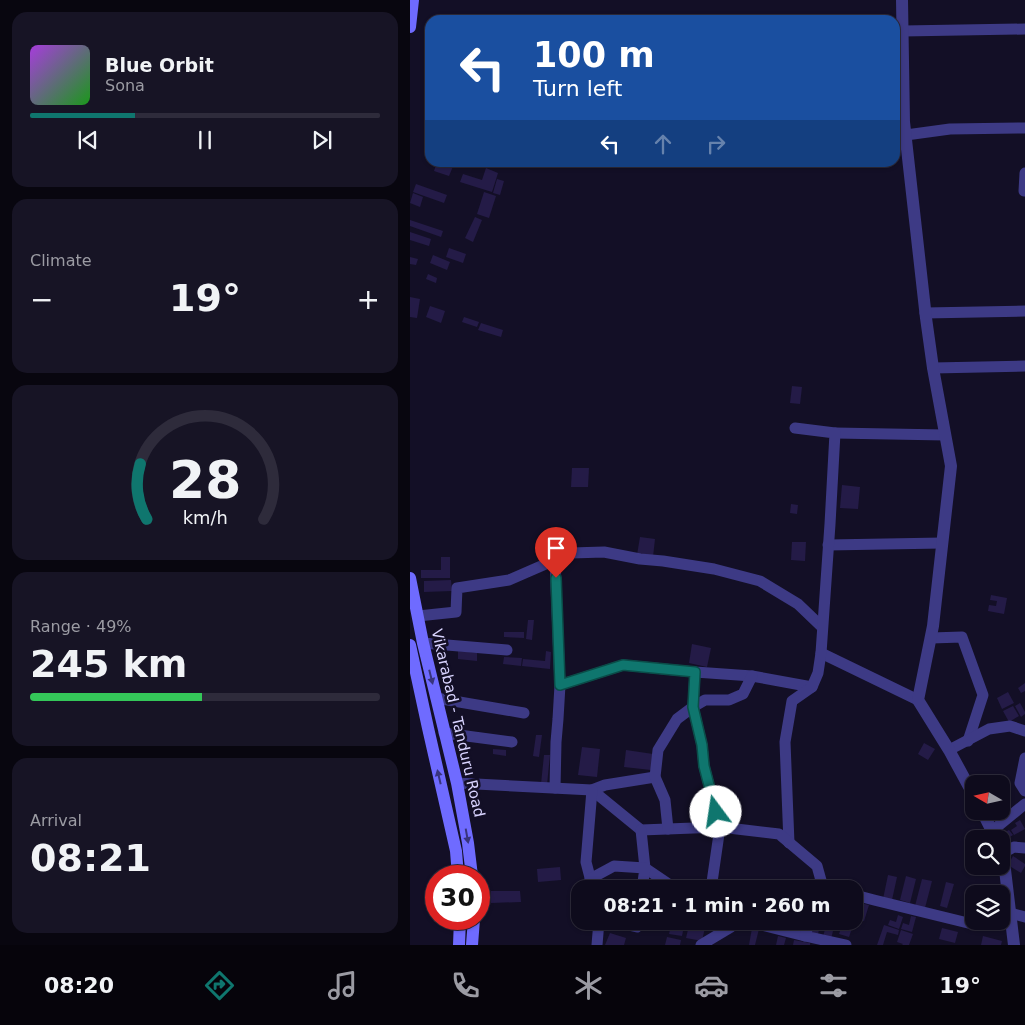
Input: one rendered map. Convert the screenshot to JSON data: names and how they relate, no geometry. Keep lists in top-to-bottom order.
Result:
{
  "streets": {
    "main road": ["Vikarabad - Tanduru Road"]
  },
  "north": "left",
  "page": {
    "turn": ["100 m", "Turn left"],
    "song": ["Blue Orbit", "Sona"],
    "tile": [
      "Climate",
      ["Range · 49%", "245 km"],
      ["Arrival", "08:21"]
    ],
    "heat": ["−", "19°", "+"],
    "limit": "30",
    "trip": "08:21 · 1 min · 260 m",
    "tabs": ["08:20", "19°"],
    "gauge": ["28", "km/h"]
  }
}
